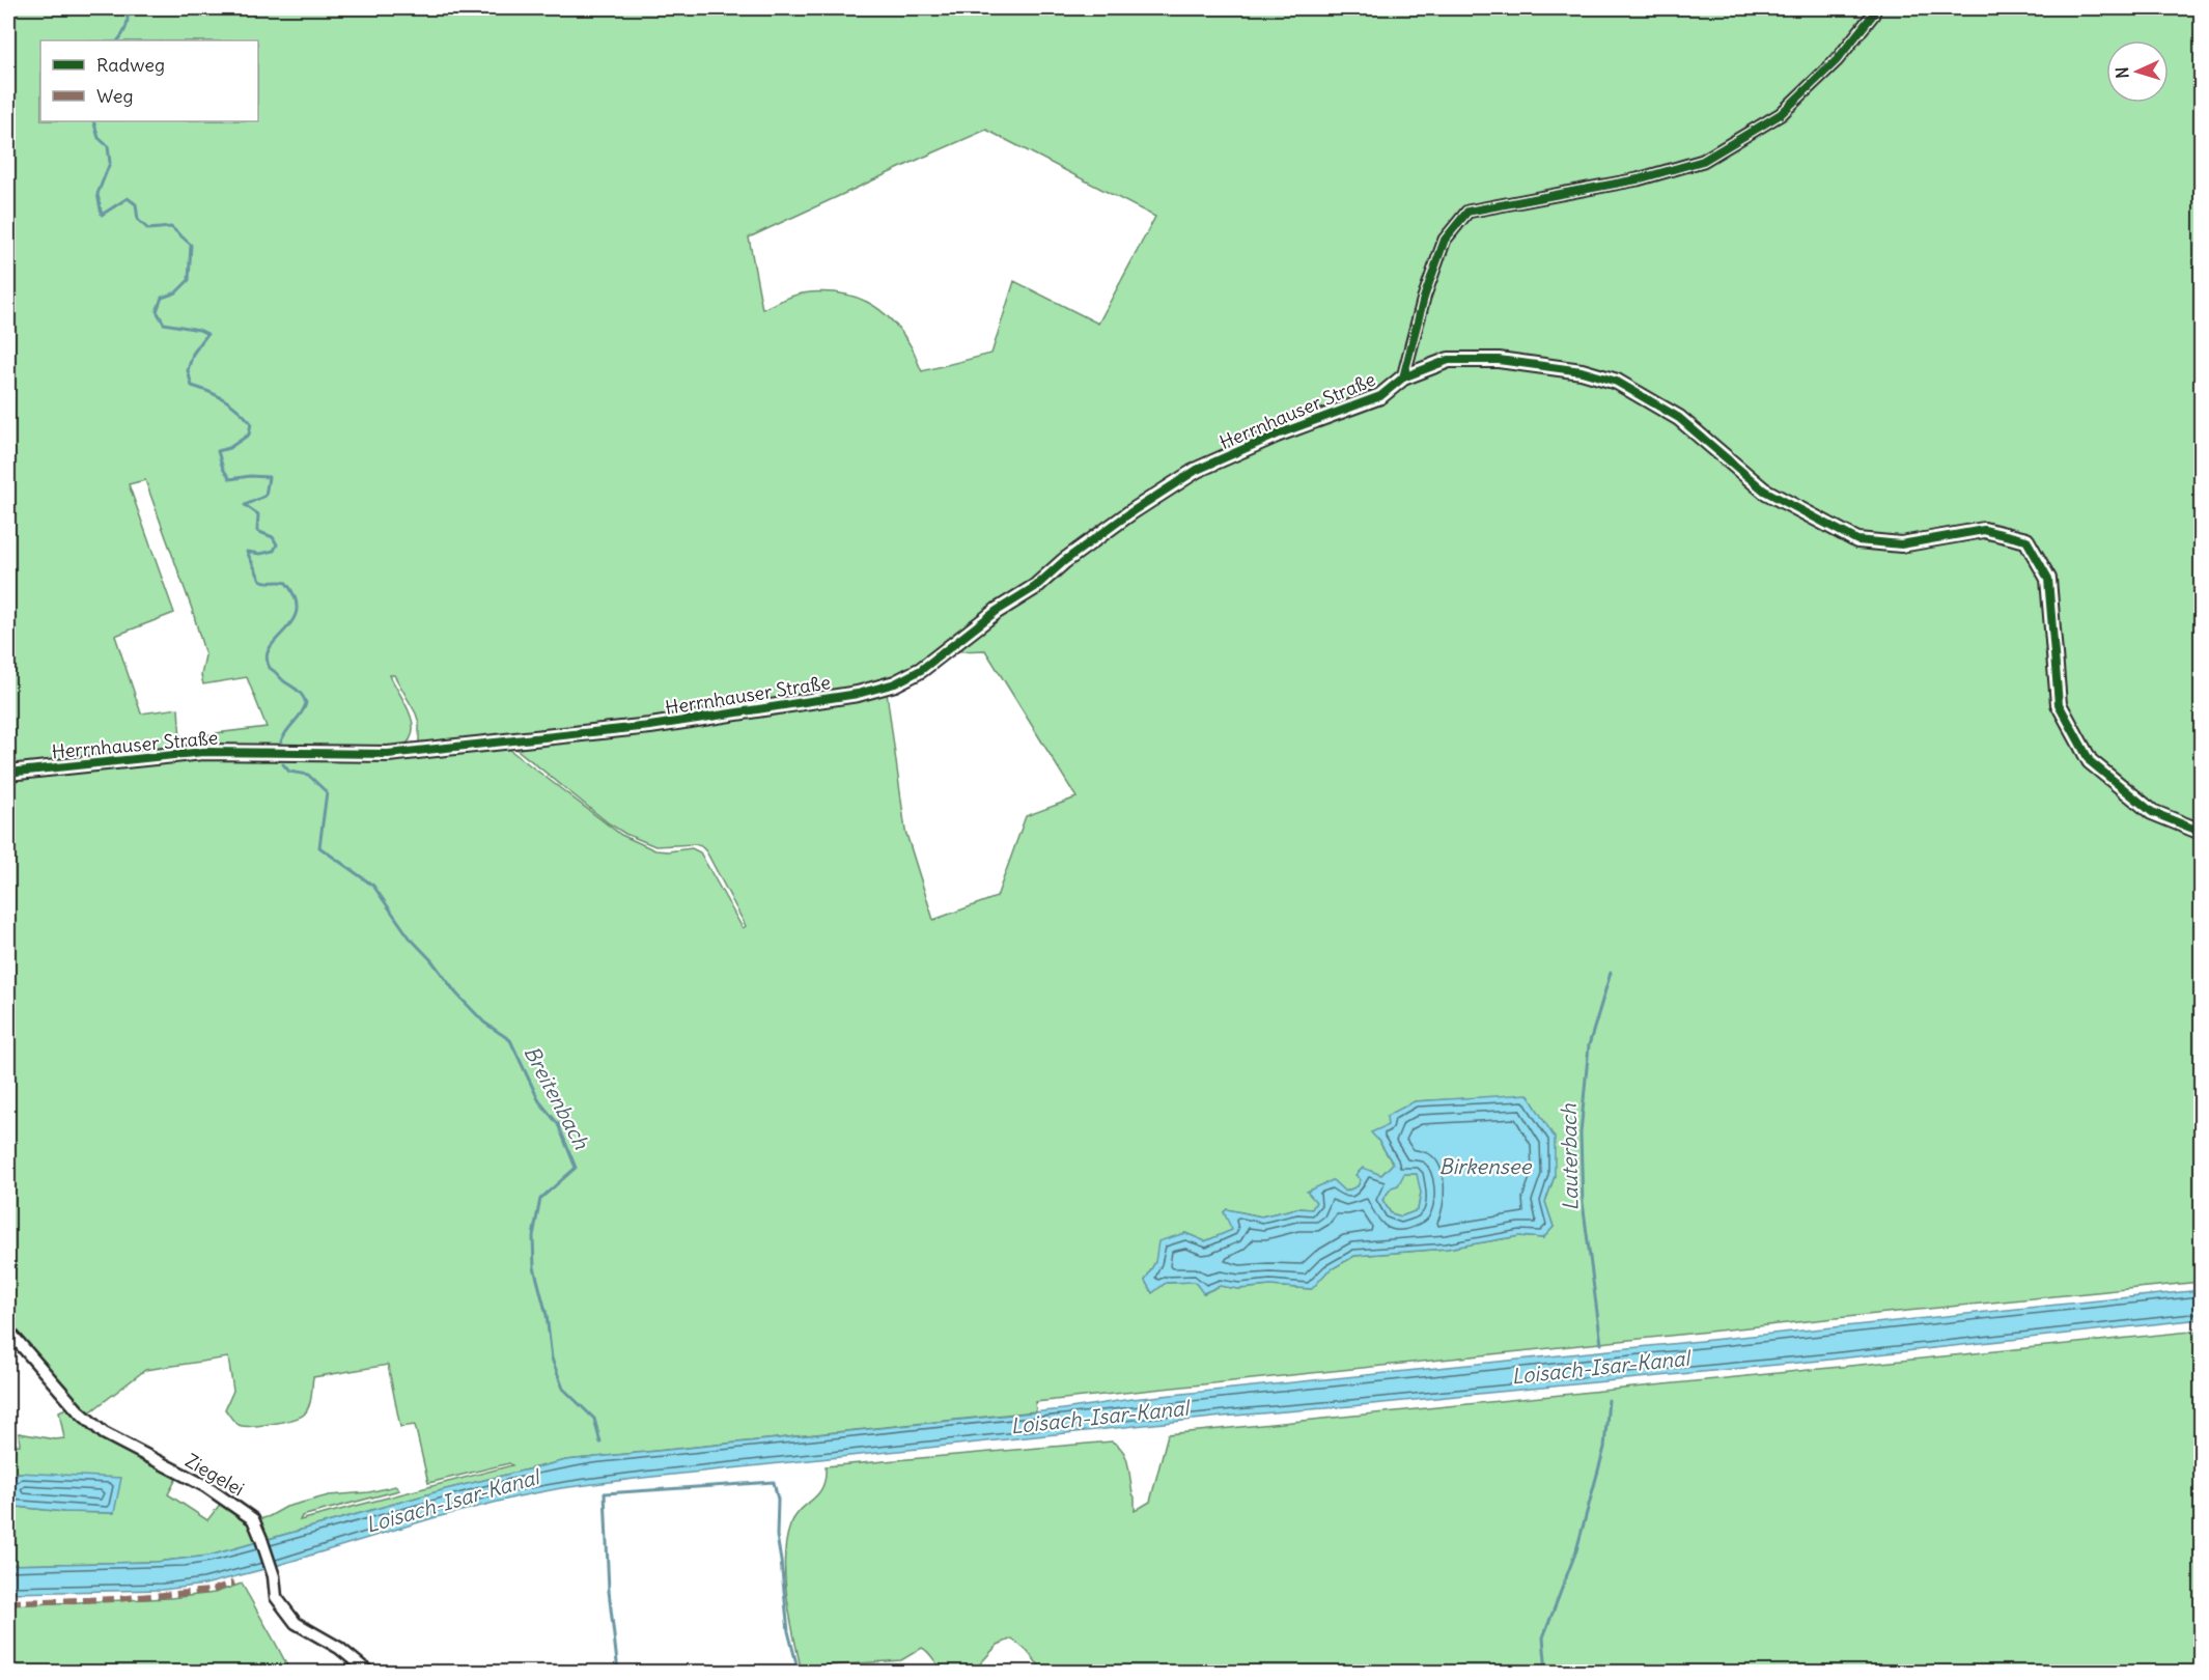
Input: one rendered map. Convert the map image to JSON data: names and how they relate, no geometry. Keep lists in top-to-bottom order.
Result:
{
  "streets": {
    "street": ["Herrnhauser Straße", "Ziegelei"]
  },
  "water": [
    "Breitenbach",
    "Lauterbach",
    "Birkensee",
    "Loisach-Isar-Kanal"
  ],
  "legend": ["Radweg", "Weg"],
  "north": "left"
}
